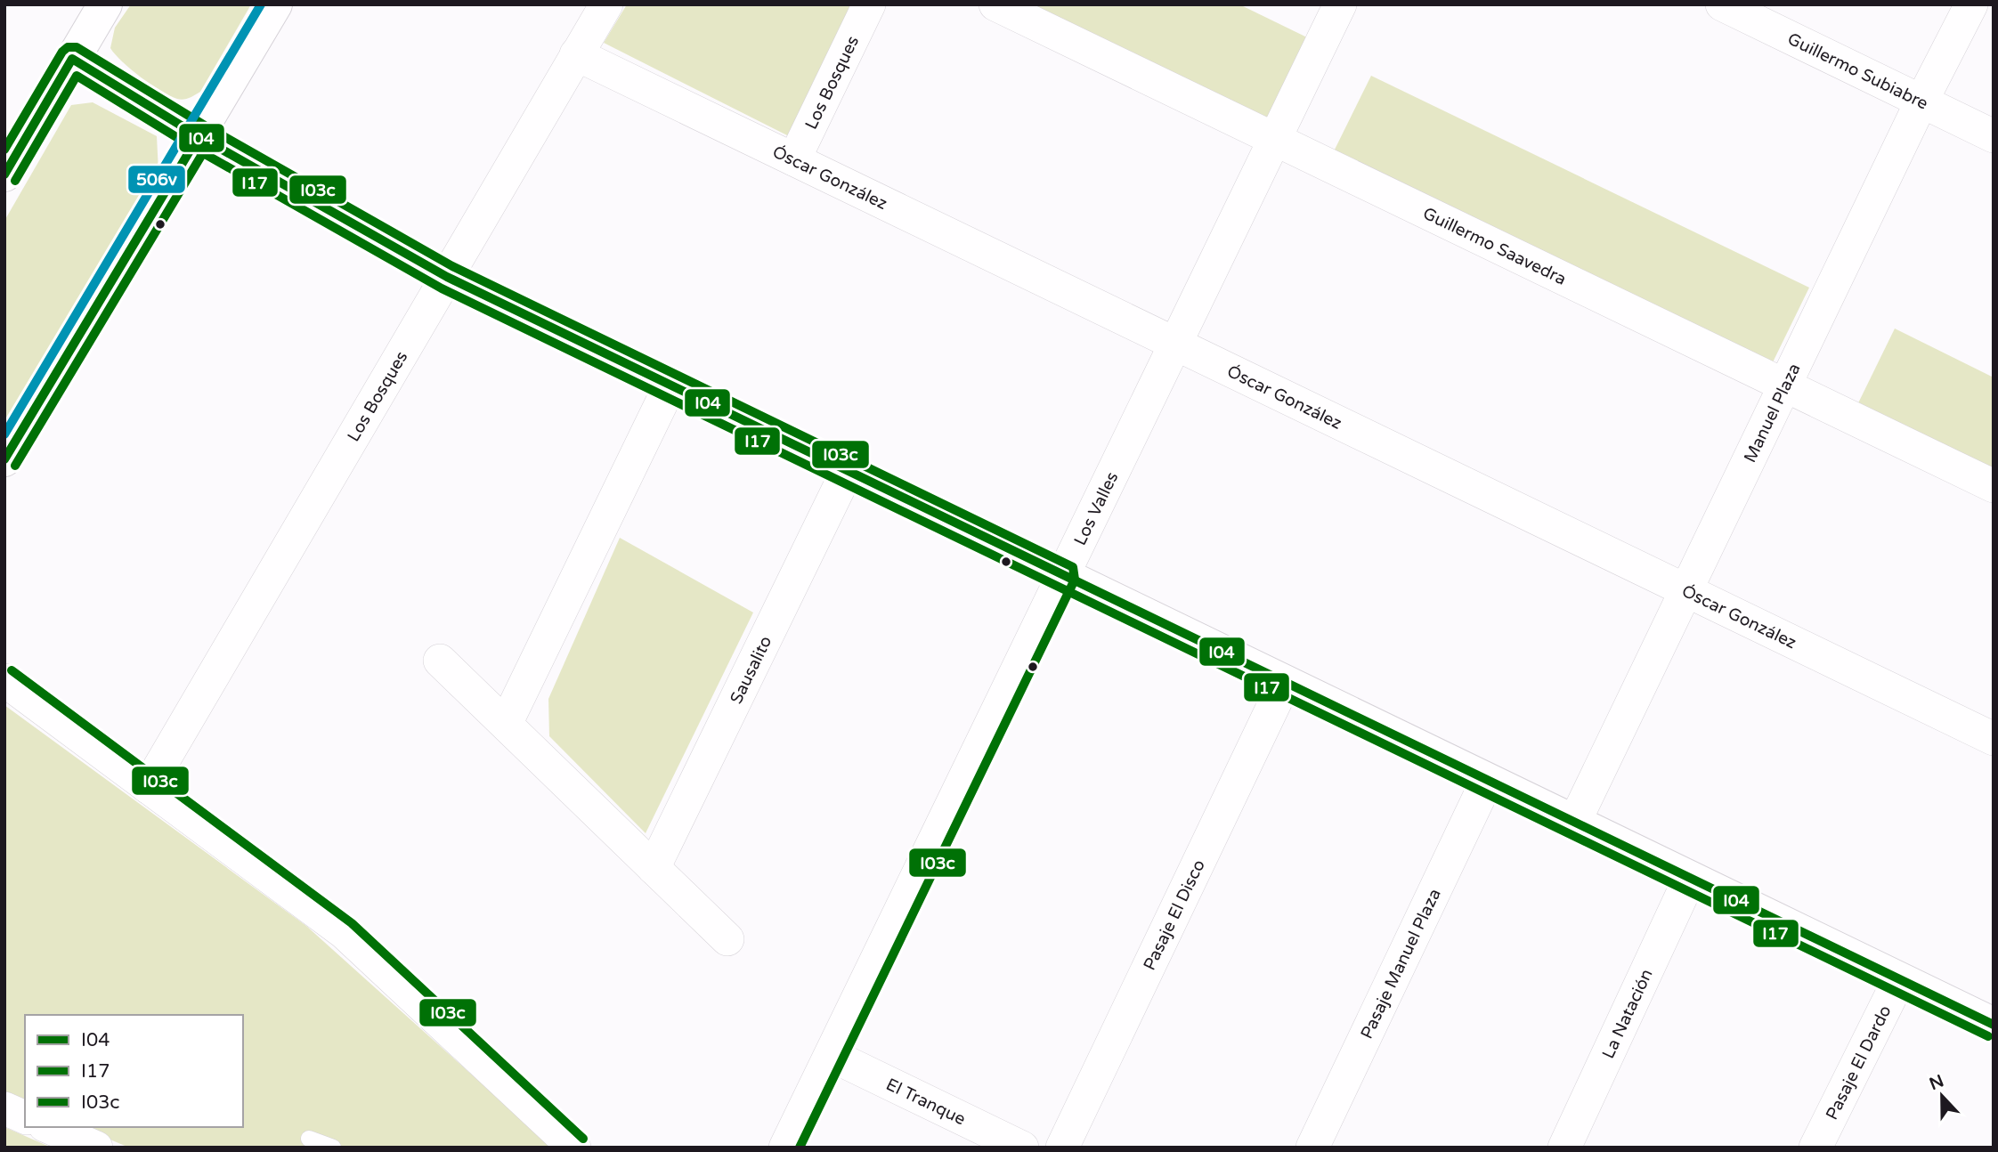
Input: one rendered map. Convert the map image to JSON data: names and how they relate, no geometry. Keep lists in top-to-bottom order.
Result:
{
  "streets": {
    "street": [
      "Guillermo Subiabre",
      "Los Bosques",
      "Óscar González",
      "Guillermo Saavedra",
      "Manuel Plaza",
      "Los Valles",
      "Sausalito",
      "Pasaje El Disco",
      "Pasaje Manuel Plaza",
      "La Natación",
      "Pasaje El Dardo",
      "El Tranque"
    ]
  },
  "crossings": [
    ["Guillermo Subiabre", "Manuel Plaza"],
    ["Los Bosques", "Óscar González"],
    ["Óscar González", "Manuel Plaza"],
    ["Óscar González", "Los Valles"],
    ["Guillermo Saavedra", "Manuel Plaza"],
    ["Guillermo Saavedra", "Los Valles"],
    ["Los Valles", "El Tranque"]
  ],
  "lines": [
    "transit line 506v",
    "transit line I03c",
    "transit line I04",
    "transit line I17"
  ],
  "legend": ["I04", "I17", "I03c"],
  "north": "top"
}
